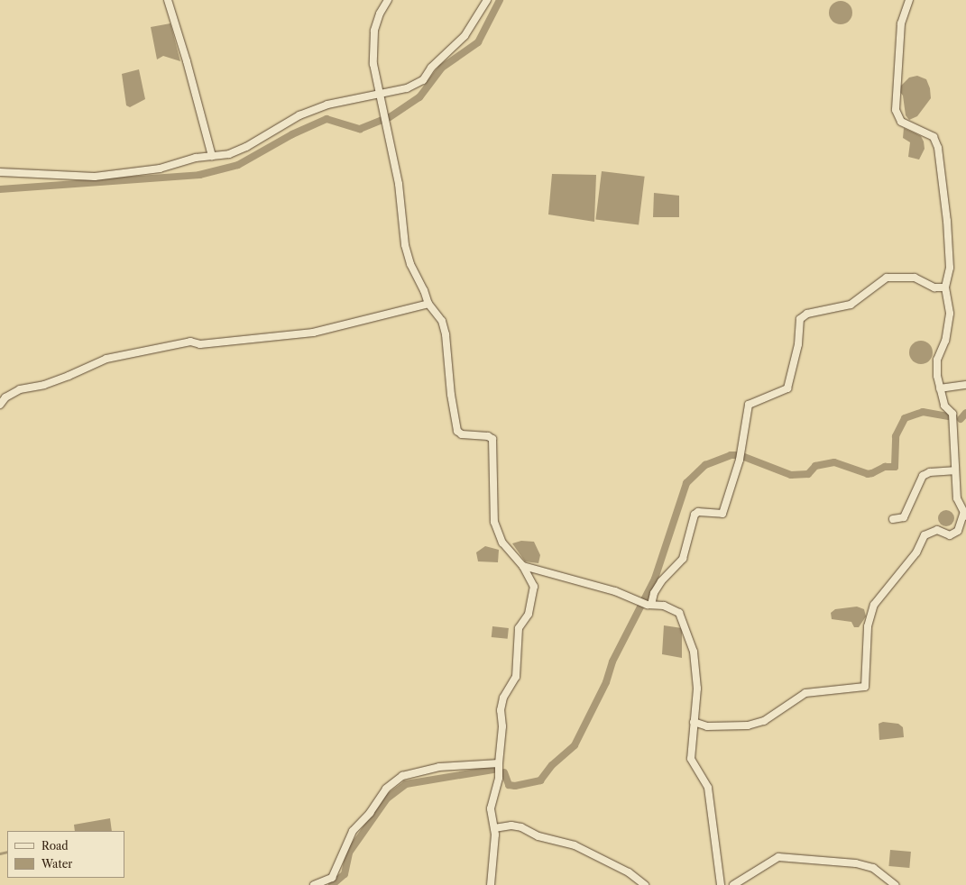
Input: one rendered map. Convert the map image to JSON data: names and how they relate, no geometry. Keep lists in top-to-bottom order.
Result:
{
  "legend": ["Road", "Water"]
}
